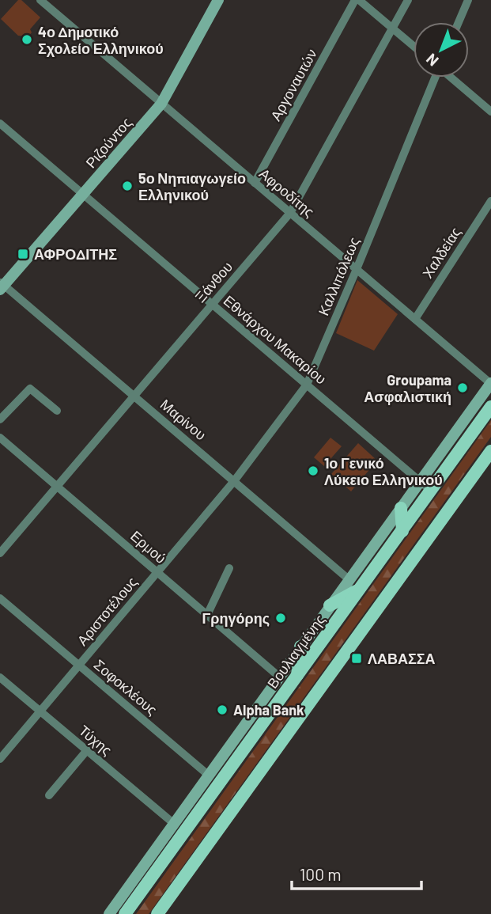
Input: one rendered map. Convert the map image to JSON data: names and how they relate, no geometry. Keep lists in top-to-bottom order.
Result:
{
  "streets": {
    "main road": ["Βουλιαγμένης"],
    "street": [
      "Αργοναυτών",
      "Ριζούντος",
      "Αφροδίτης",
      "Χαλδείας",
      "Καλλιπόλεως",
      "Ξάνθου",
      "Εθνάρχου Μακαρίου",
      "Μαρίνου",
      "Ερμού",
      "Αριστοτέλους",
      "Σοφοκλέους",
      "Τύχης"
    ]
  },
  "crossings": [
    ["Αργοναυτών", "Αφροδίτης"],
    ["Ριζούντος", "Αφροδίτης"],
    ["Ριζούντος", "Εθνάρχου Μακαρίου"],
    ["Ριζούντος", "Μαρίνου"],
    ["Αφροδίτης", "Χαλδείας"],
    ["Αφροδίτης", "Καλλιπόλεως"],
    ["Αφροδίτης", "Ξάνθου"],
    ["Καλλιπόλεως", "Εθνάρχου Μακαρίου"],
    ["Καλλιπόλεως", "Μαρίνου"],
    ["Καλλιπόλεως", "Αριστοτέλους"],
    ["Ξάνθου", "Εθνάρχου Μακαρίου"],
    ["Ξάνθου", "Μαρίνου"],
    ["Ξάνθου", "Ερμού"],
    ["Εθνάρχου Μακαρίου", "Βουλιαγμένης"],
    ["Μαρίνου", "Αριστοτέλους"],
    ["Ερμού", "Αριστοτέλους"],
    ["Αριστοτέλους", "Σοφοκλέους"],
    ["Αριστοτέλους", "Τύχης"]
  ],
  "places": {
    "other": [
      "4ο Δημοτικό Σχολείο Ελληνικού",
      "5ο Νηπιαγωγείο Ελληνικού",
      "Groupama Ασφαλιστική",
      "1ο Γενικό Λύκειο Ελληνικού",
      "Γρηγόρης",
      "Alpha Bank"
    ],
    "transit": ["ΑΦΡΟΔΙΤΗΣ", "ΛΑΒΑΣΣΑ"]
  },
  "scale_bar": "100 m",
  "north": "bottom left"
}
